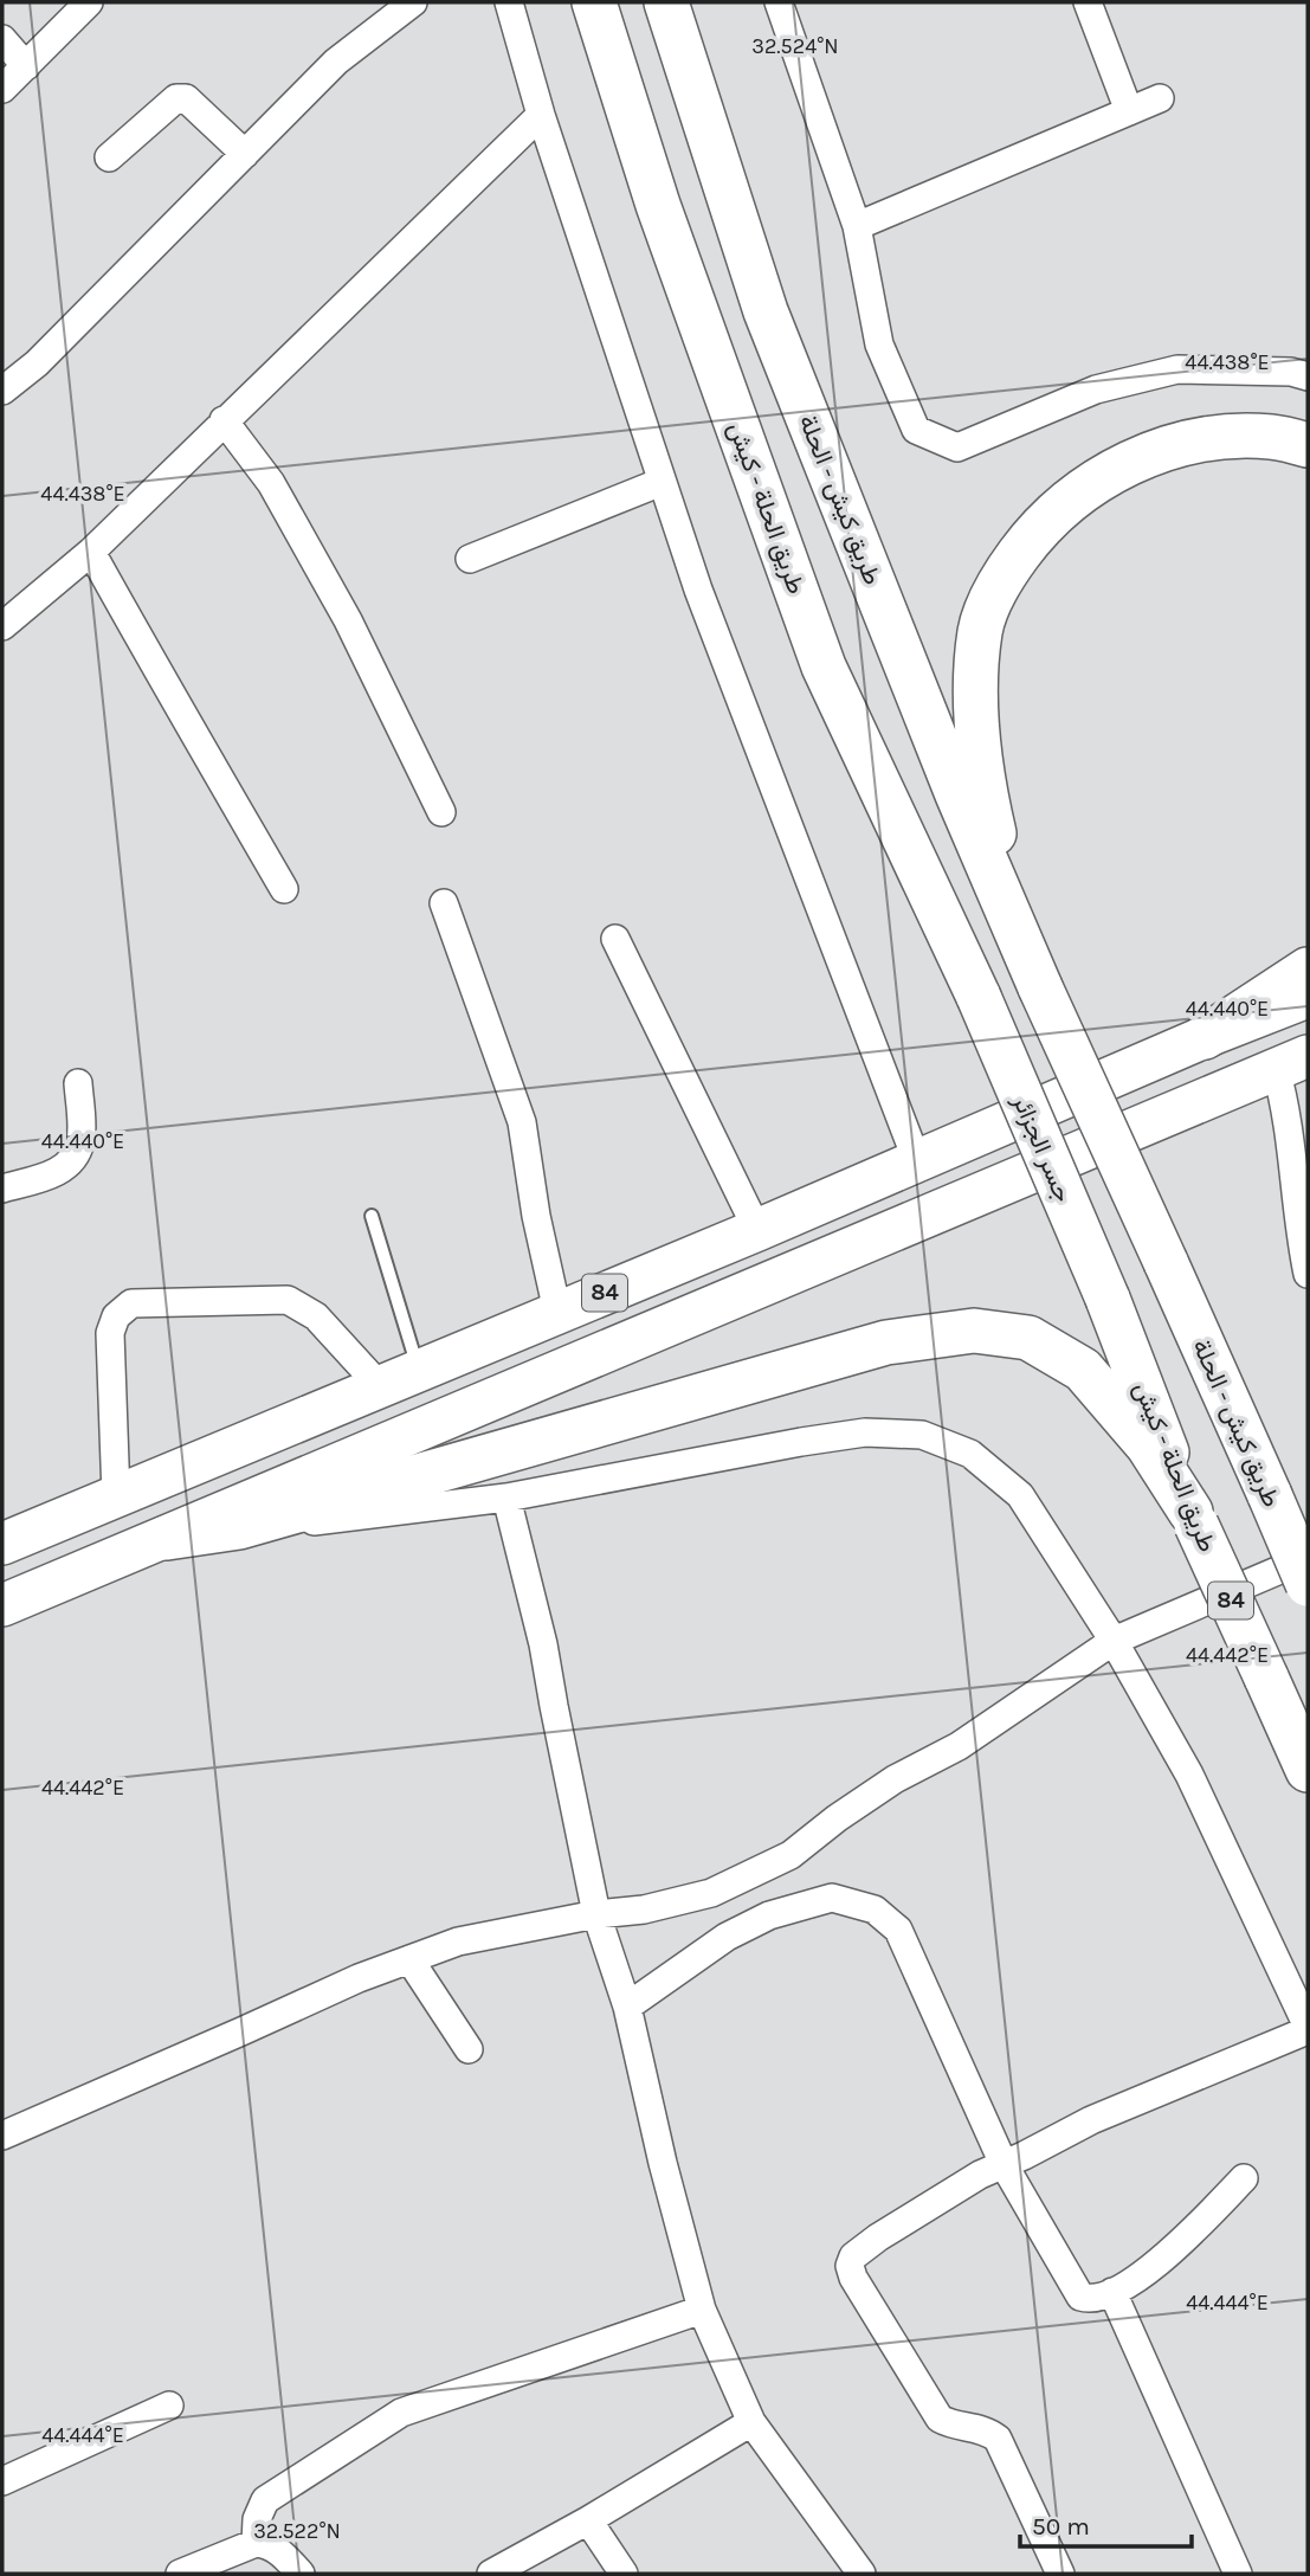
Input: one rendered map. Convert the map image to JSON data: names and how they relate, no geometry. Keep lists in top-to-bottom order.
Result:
{
  "streets": {
    "highway": [
      "طريق كيش - الحلة",
      "طريق الحلة - كيش",
      "جسر الجزائر",
      "84"
    ]
  },
  "crossings": [
    ["طريق الحلة - كيش", "جسر الجزائر"]
  ],
  "scale_bar": "50 m",
  "coordinates": [
    "32.524°N",
    "44.438°E",
    "44.440°E",
    "44.442°E",
    "44.444°E",
    "32.522°N"
  ]
}
